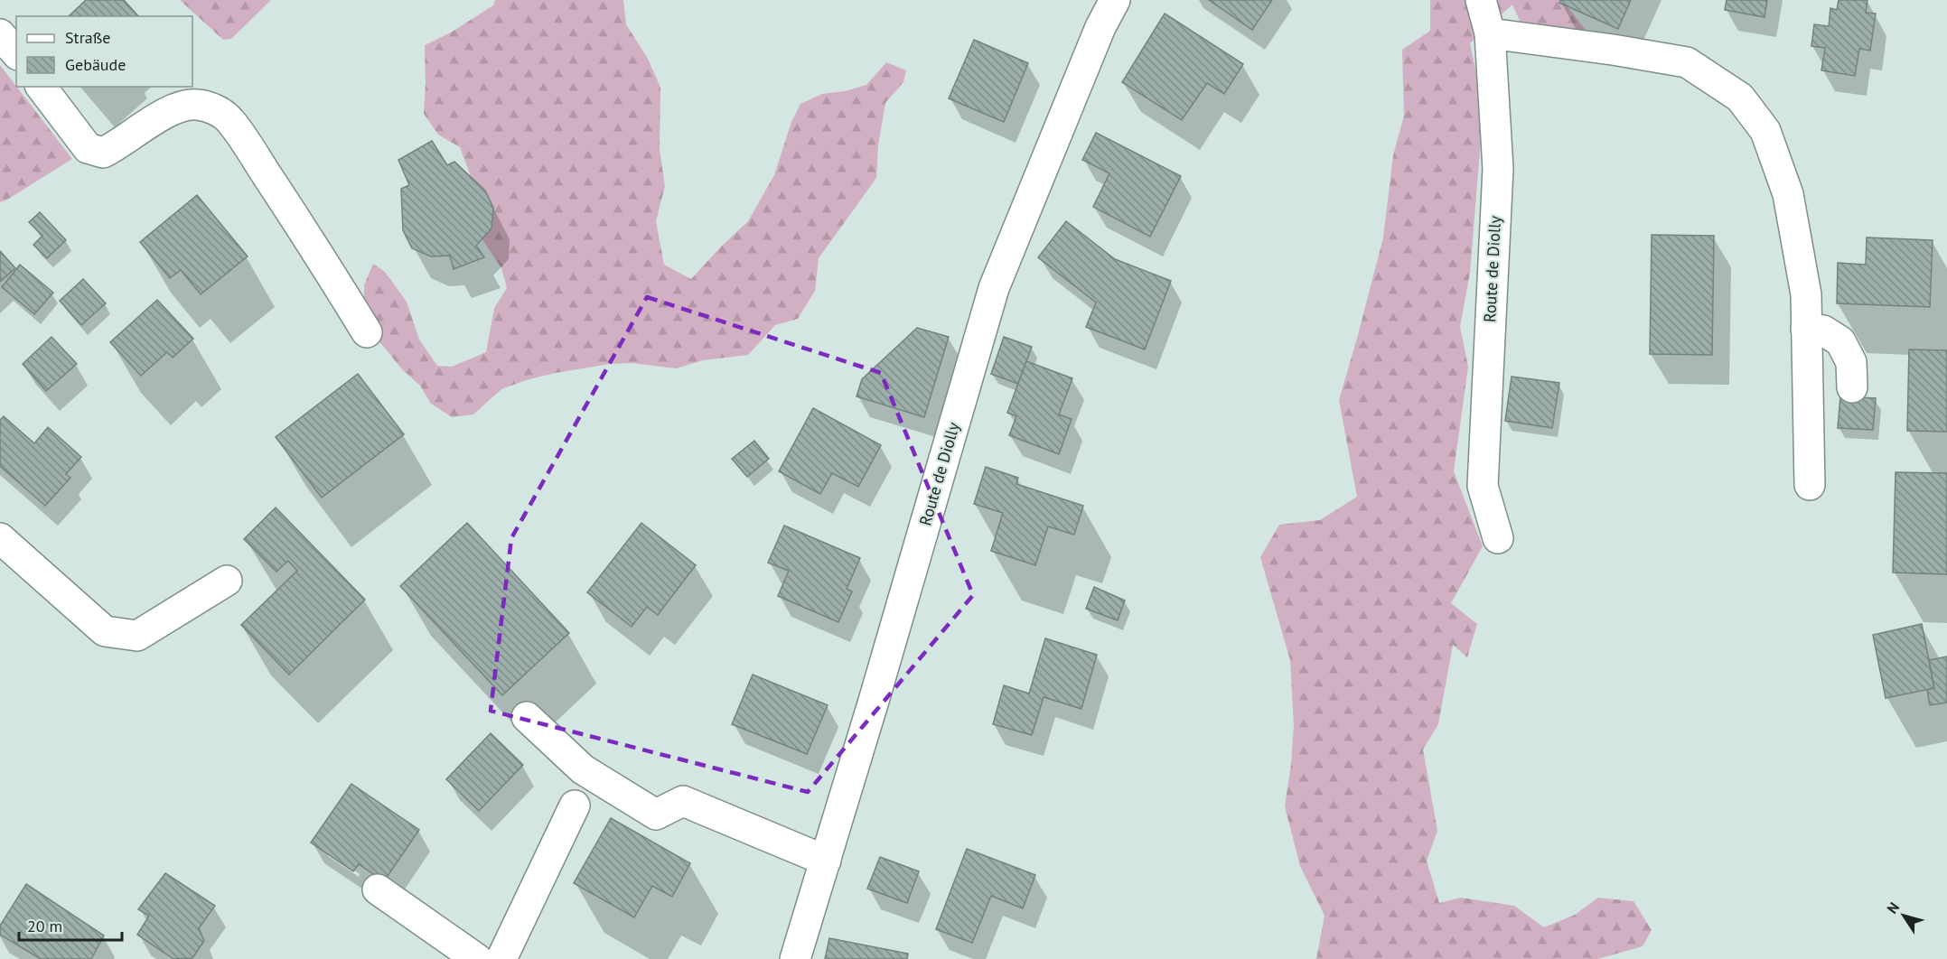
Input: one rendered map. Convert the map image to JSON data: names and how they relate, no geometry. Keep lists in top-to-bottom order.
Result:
{
  "streets": {
    "street": ["Route de Diolly"]
  },
  "legend": ["Straße", "Gebäude"],
  "scale_bar": "20 m",
  "north": "top left"
}
